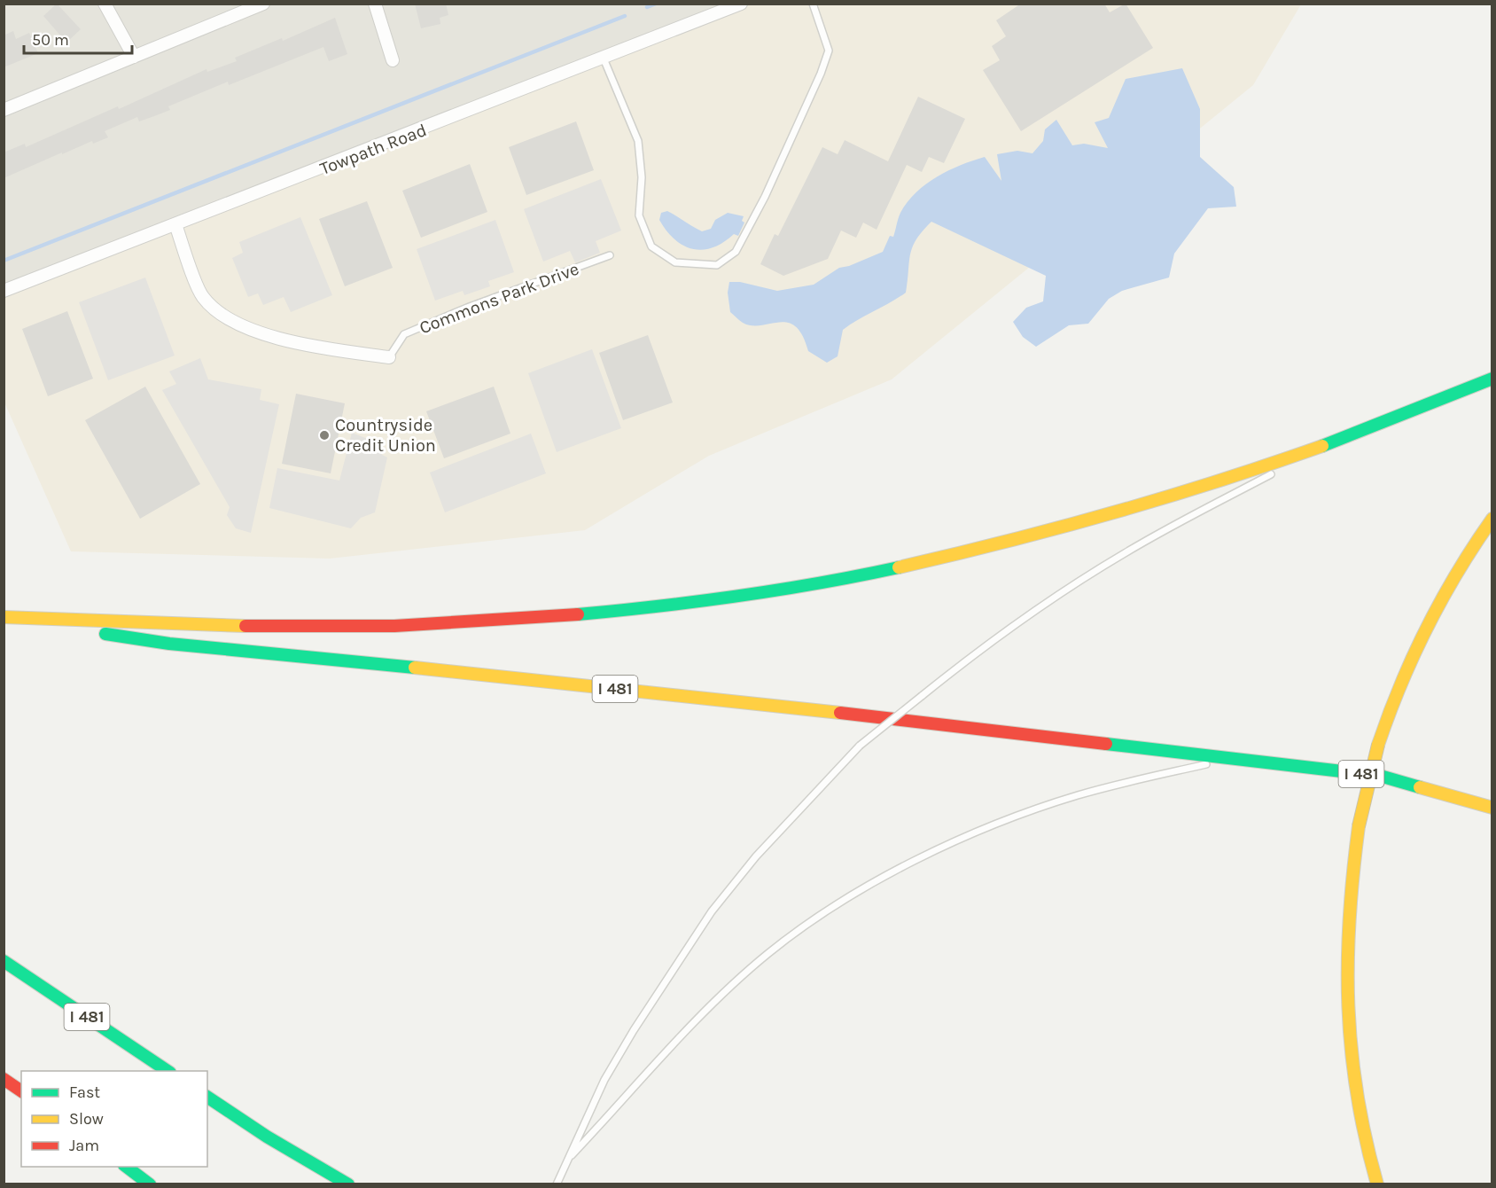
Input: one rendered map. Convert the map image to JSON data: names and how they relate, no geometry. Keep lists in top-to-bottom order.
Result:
{
  "streets": {
    "main road": ["I 481"],
    "street": ["Towpath Road", "Commons Park Drive"]
  },
  "crossings": [
    ["Towpath Road", "Commons Park Drive"]
  ],
  "places": ["Countryside Credit Union"],
  "legend": ["Fast", "Slow", "Jam"],
  "scale_bar": "50 m"
}
